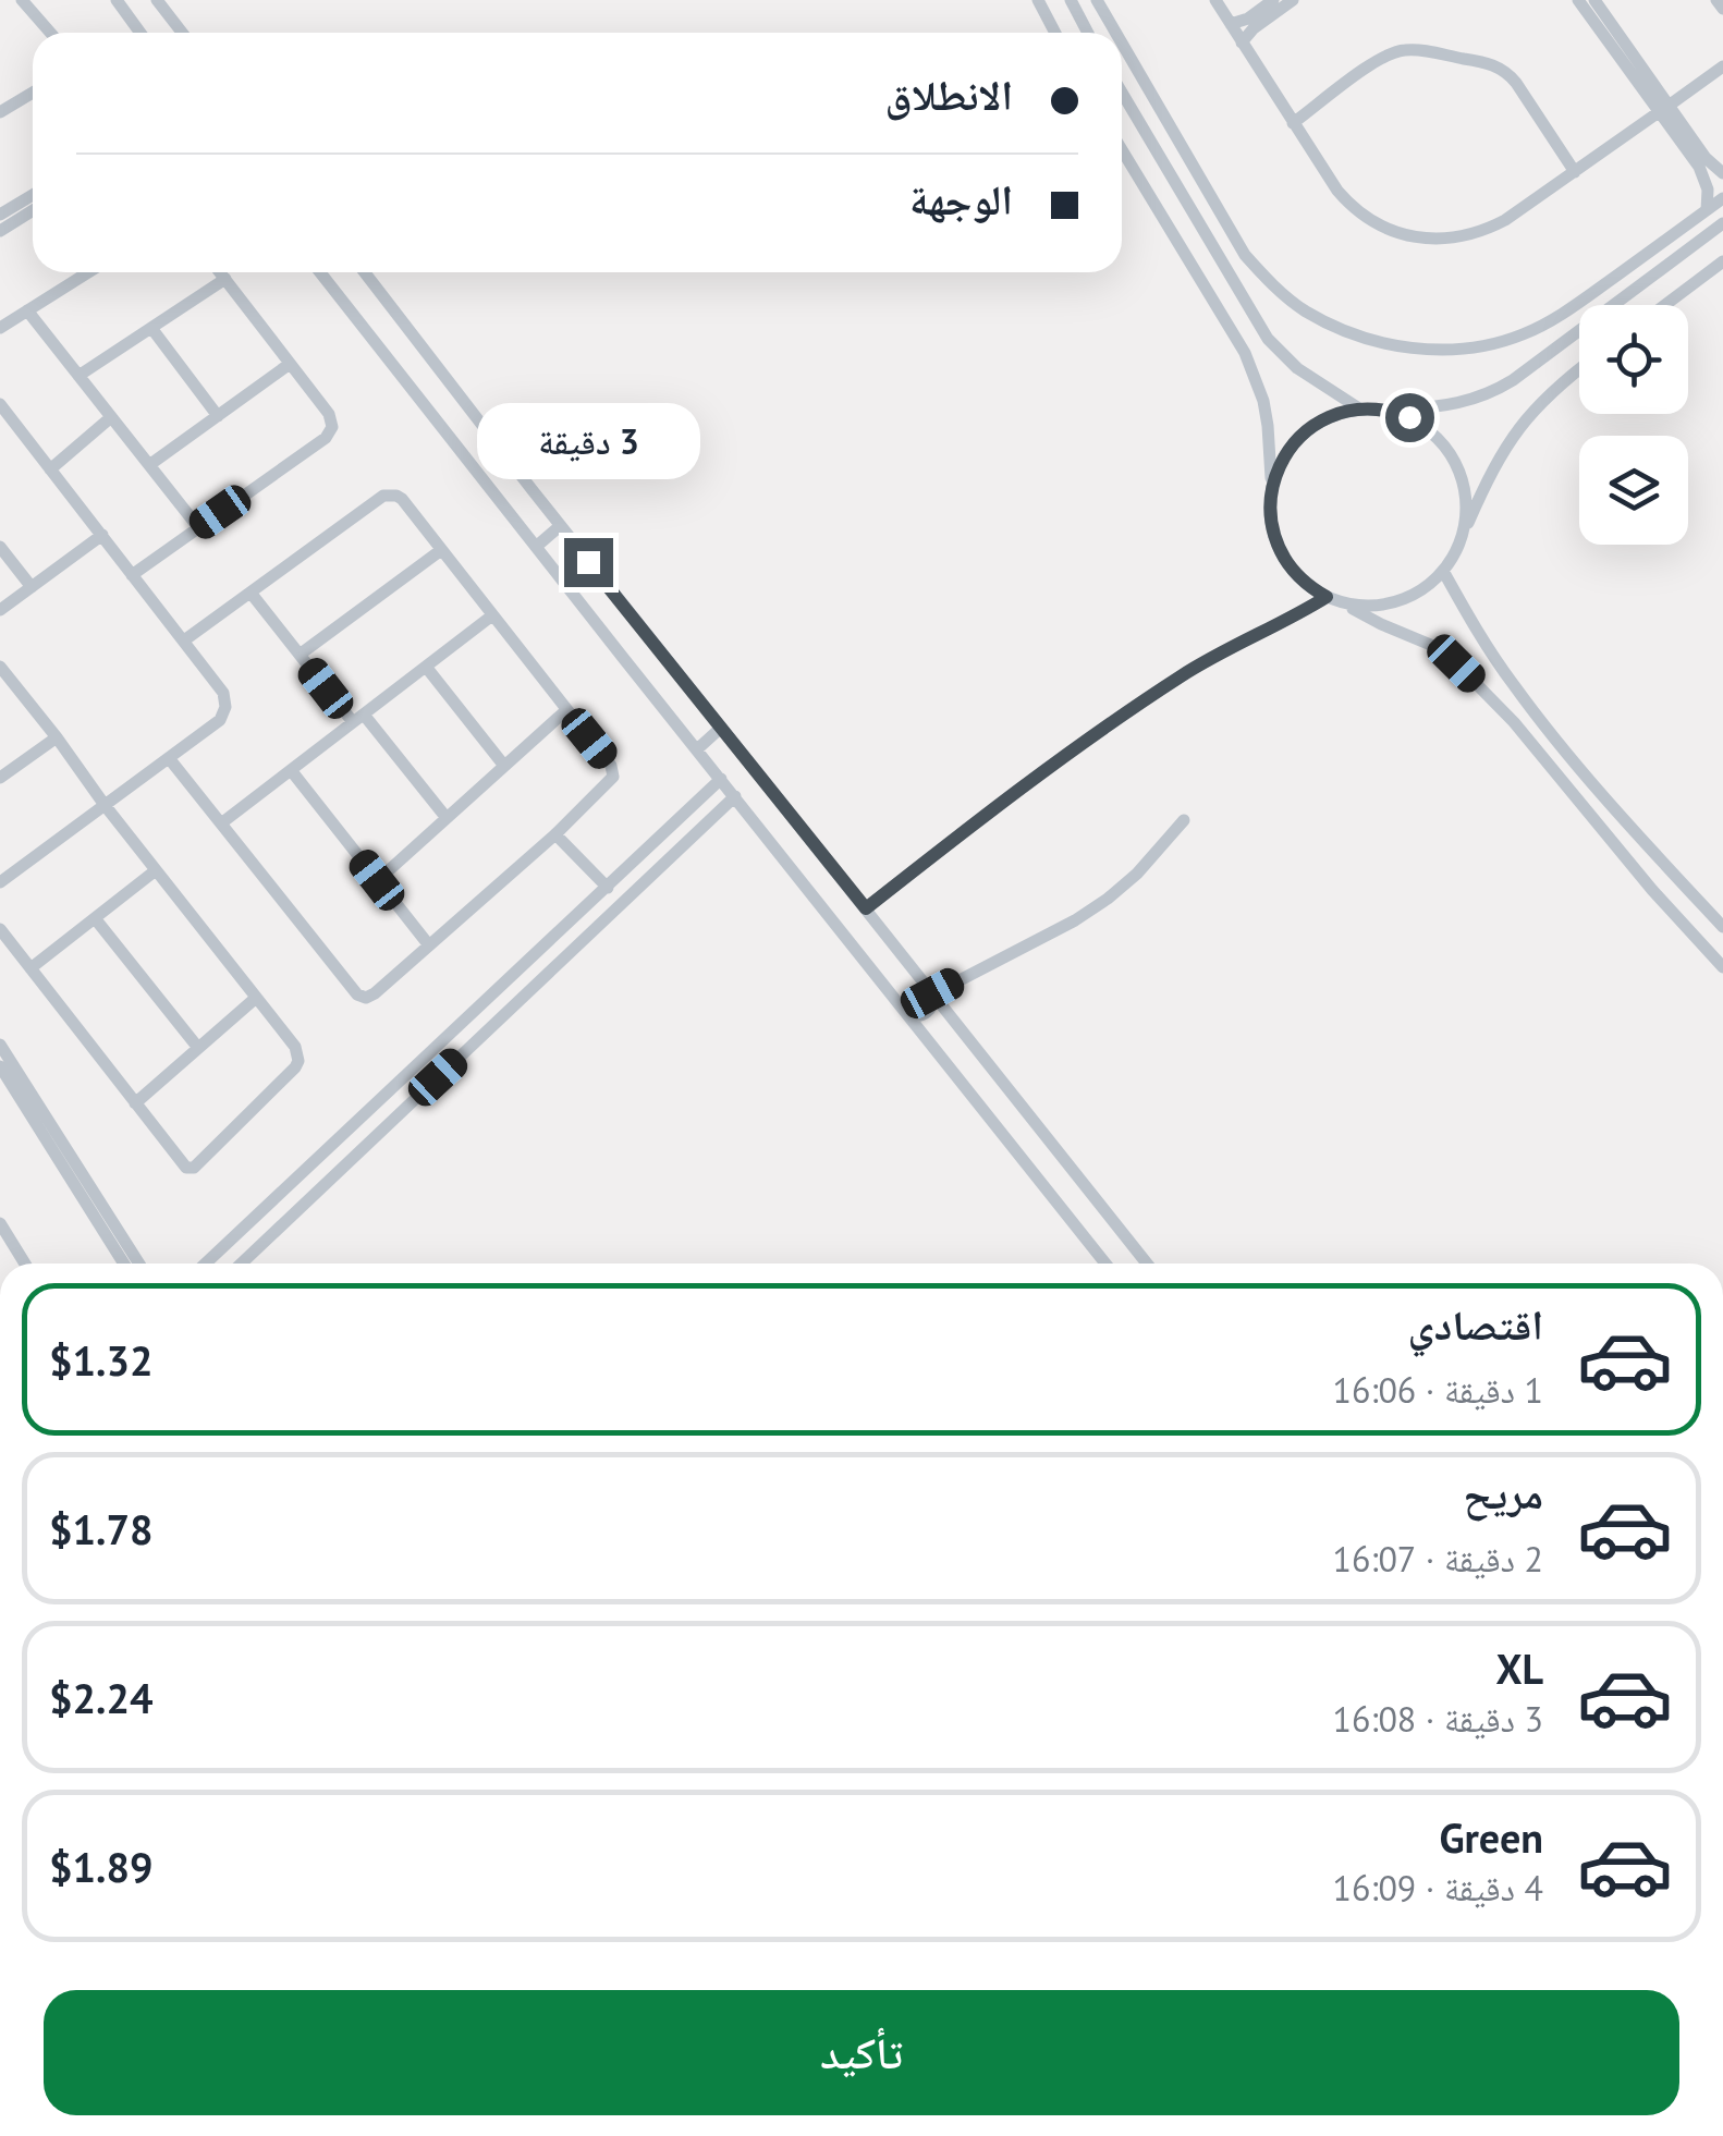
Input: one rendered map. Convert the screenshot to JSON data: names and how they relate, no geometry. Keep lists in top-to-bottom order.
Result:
{
  "page": {
    "banner": ["الانطلاق", "الوجهة"],
    "bubble": "3 دقيقة",
    "list": [
      {
        "name": "اقتصادي",
        "note": "1 دقيقة · 16:06",
        "value": "$1.32"
      },
      {
        "name": "مريح",
        "note": "2 دقيقة · 16:07",
        "value": "$1.78"
      },
      {
        "name": "XL",
        "note": "3 دقيقة · 16:08",
        "value": "$2.24"
      },
      {
        "name": "Green",
        "note": "4 دقيقة · 16:09",
        "value": "$1.89"
      }
    ],
    "buttons": "تأكيد"
  }
}
